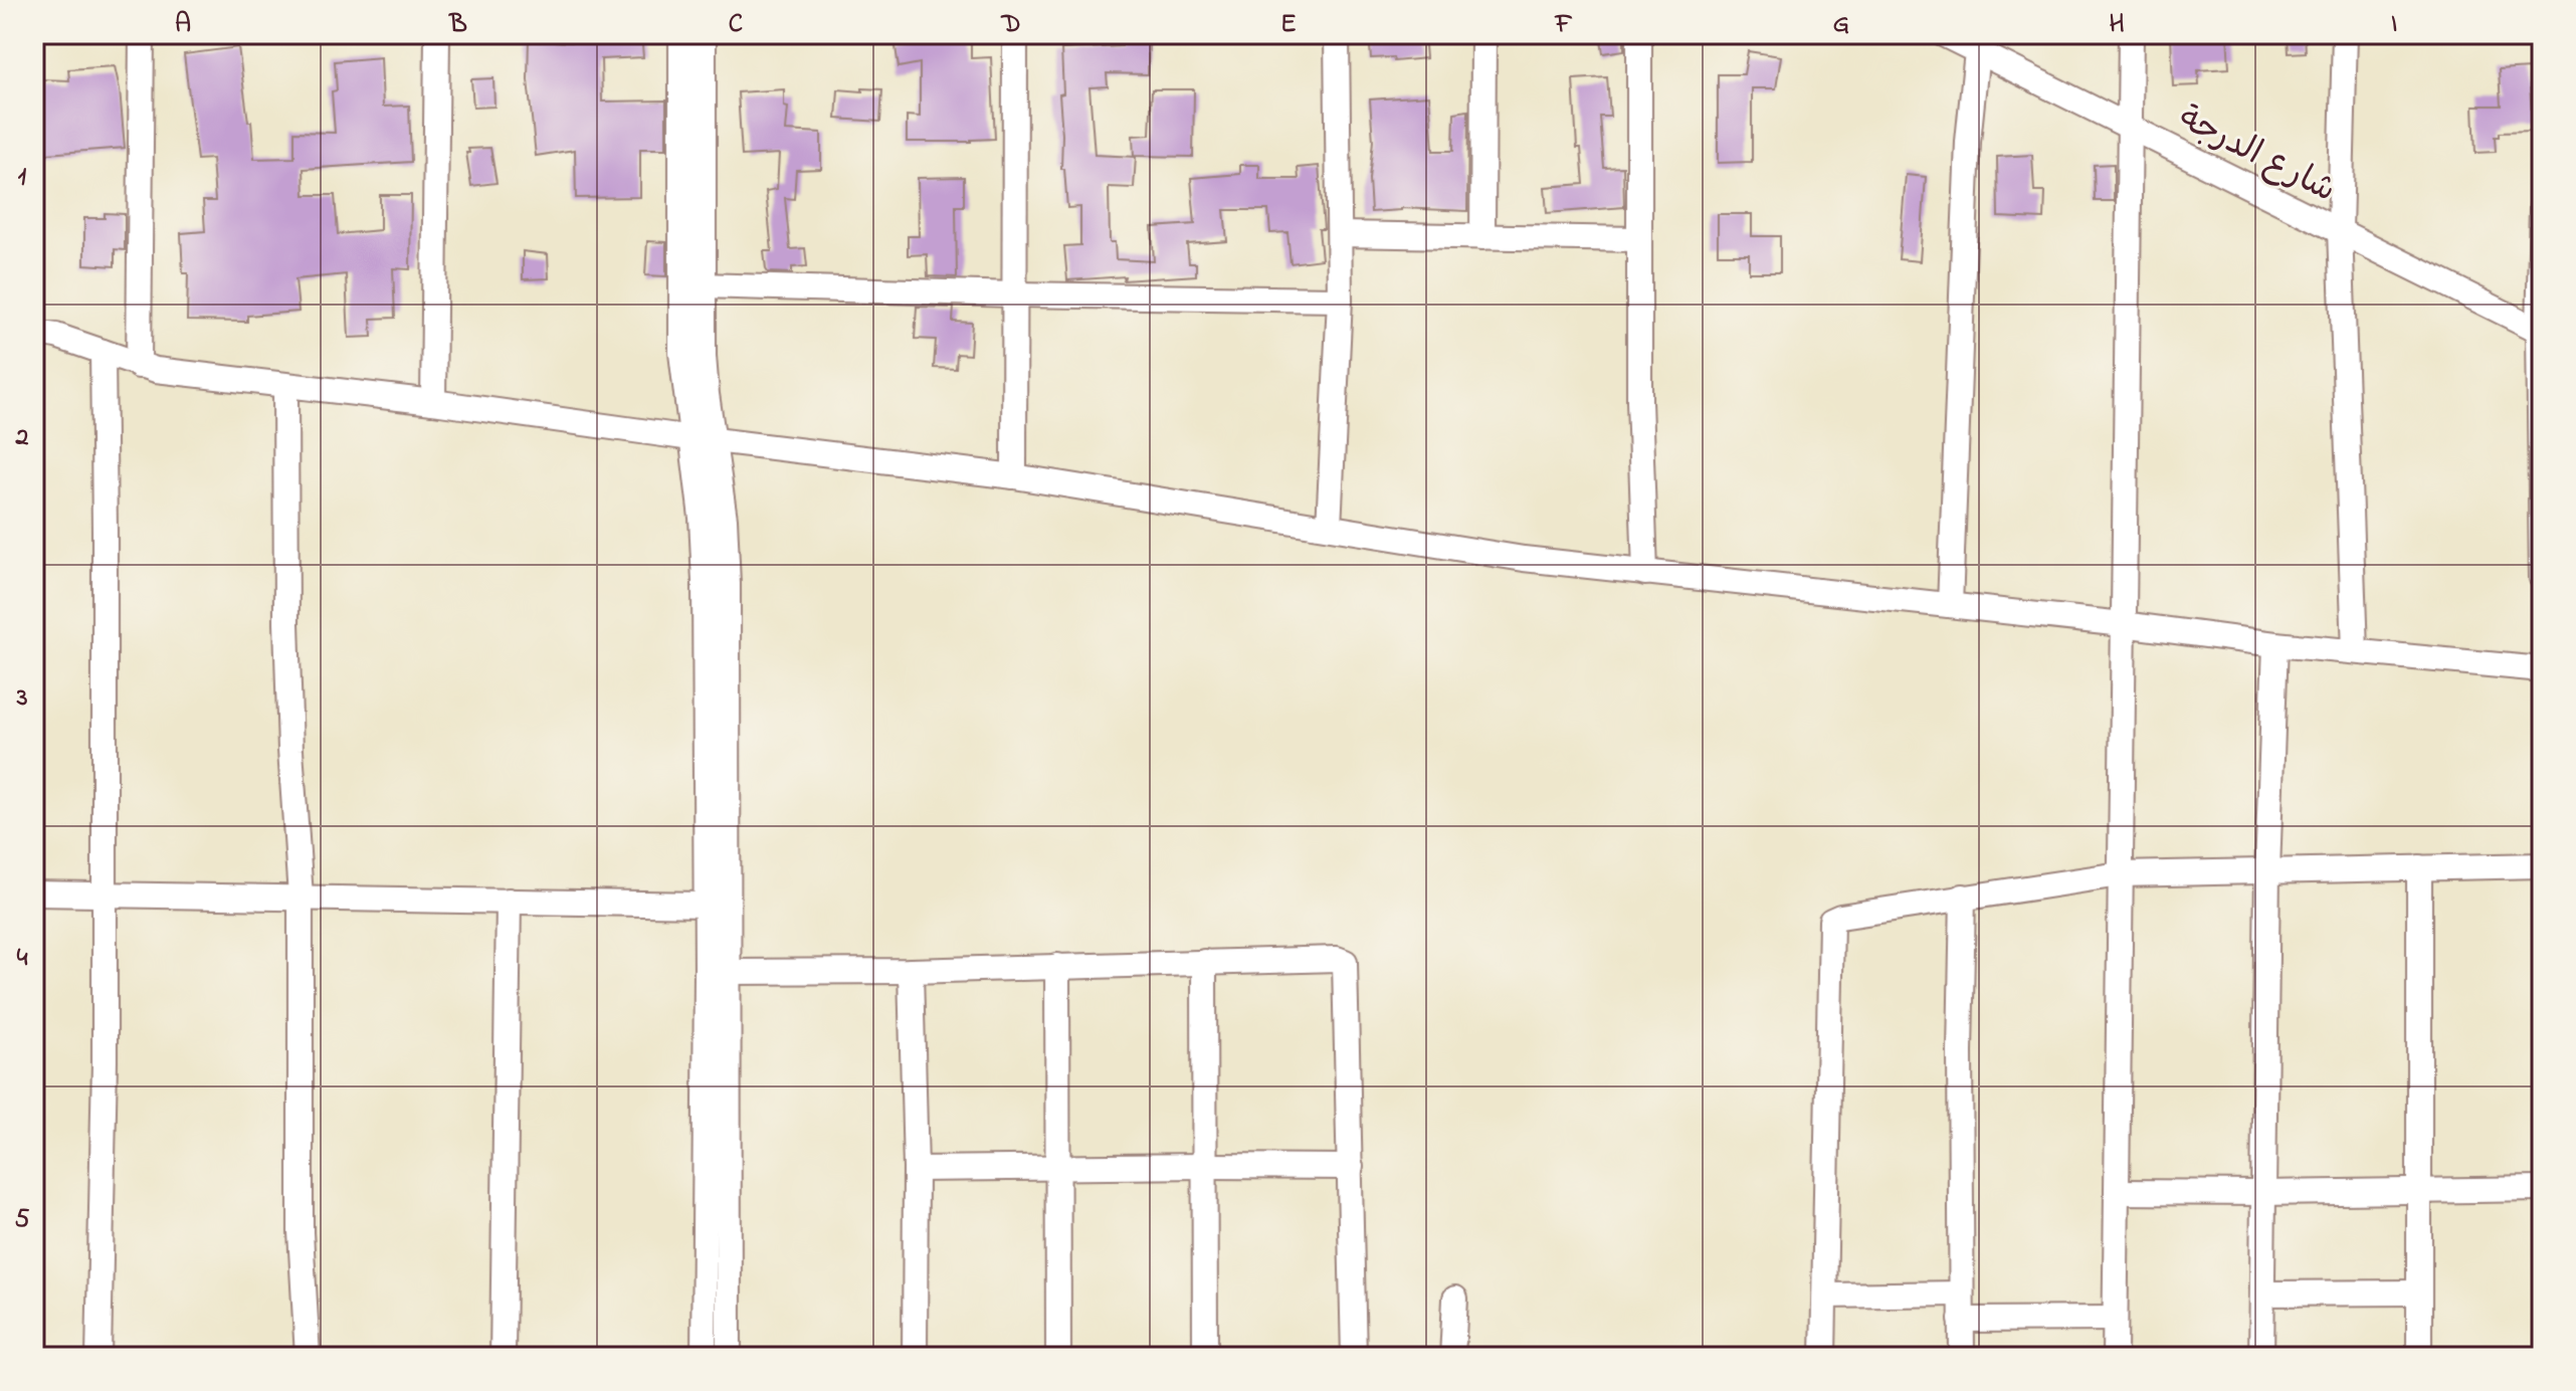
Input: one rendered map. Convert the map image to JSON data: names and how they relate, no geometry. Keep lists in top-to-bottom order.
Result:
{
  "streets": {
    "street": ["شارع الدرجة"]
  },
  "grid": {
    "columns": [
      "A",
      "B",
      "C",
      "D",
      "E",
      "F",
      "G",
      "H",
      "I"
    ],
    "rows": [
      "1",
      "2",
      "3",
      "4",
      "5"
    ]
  }
}
